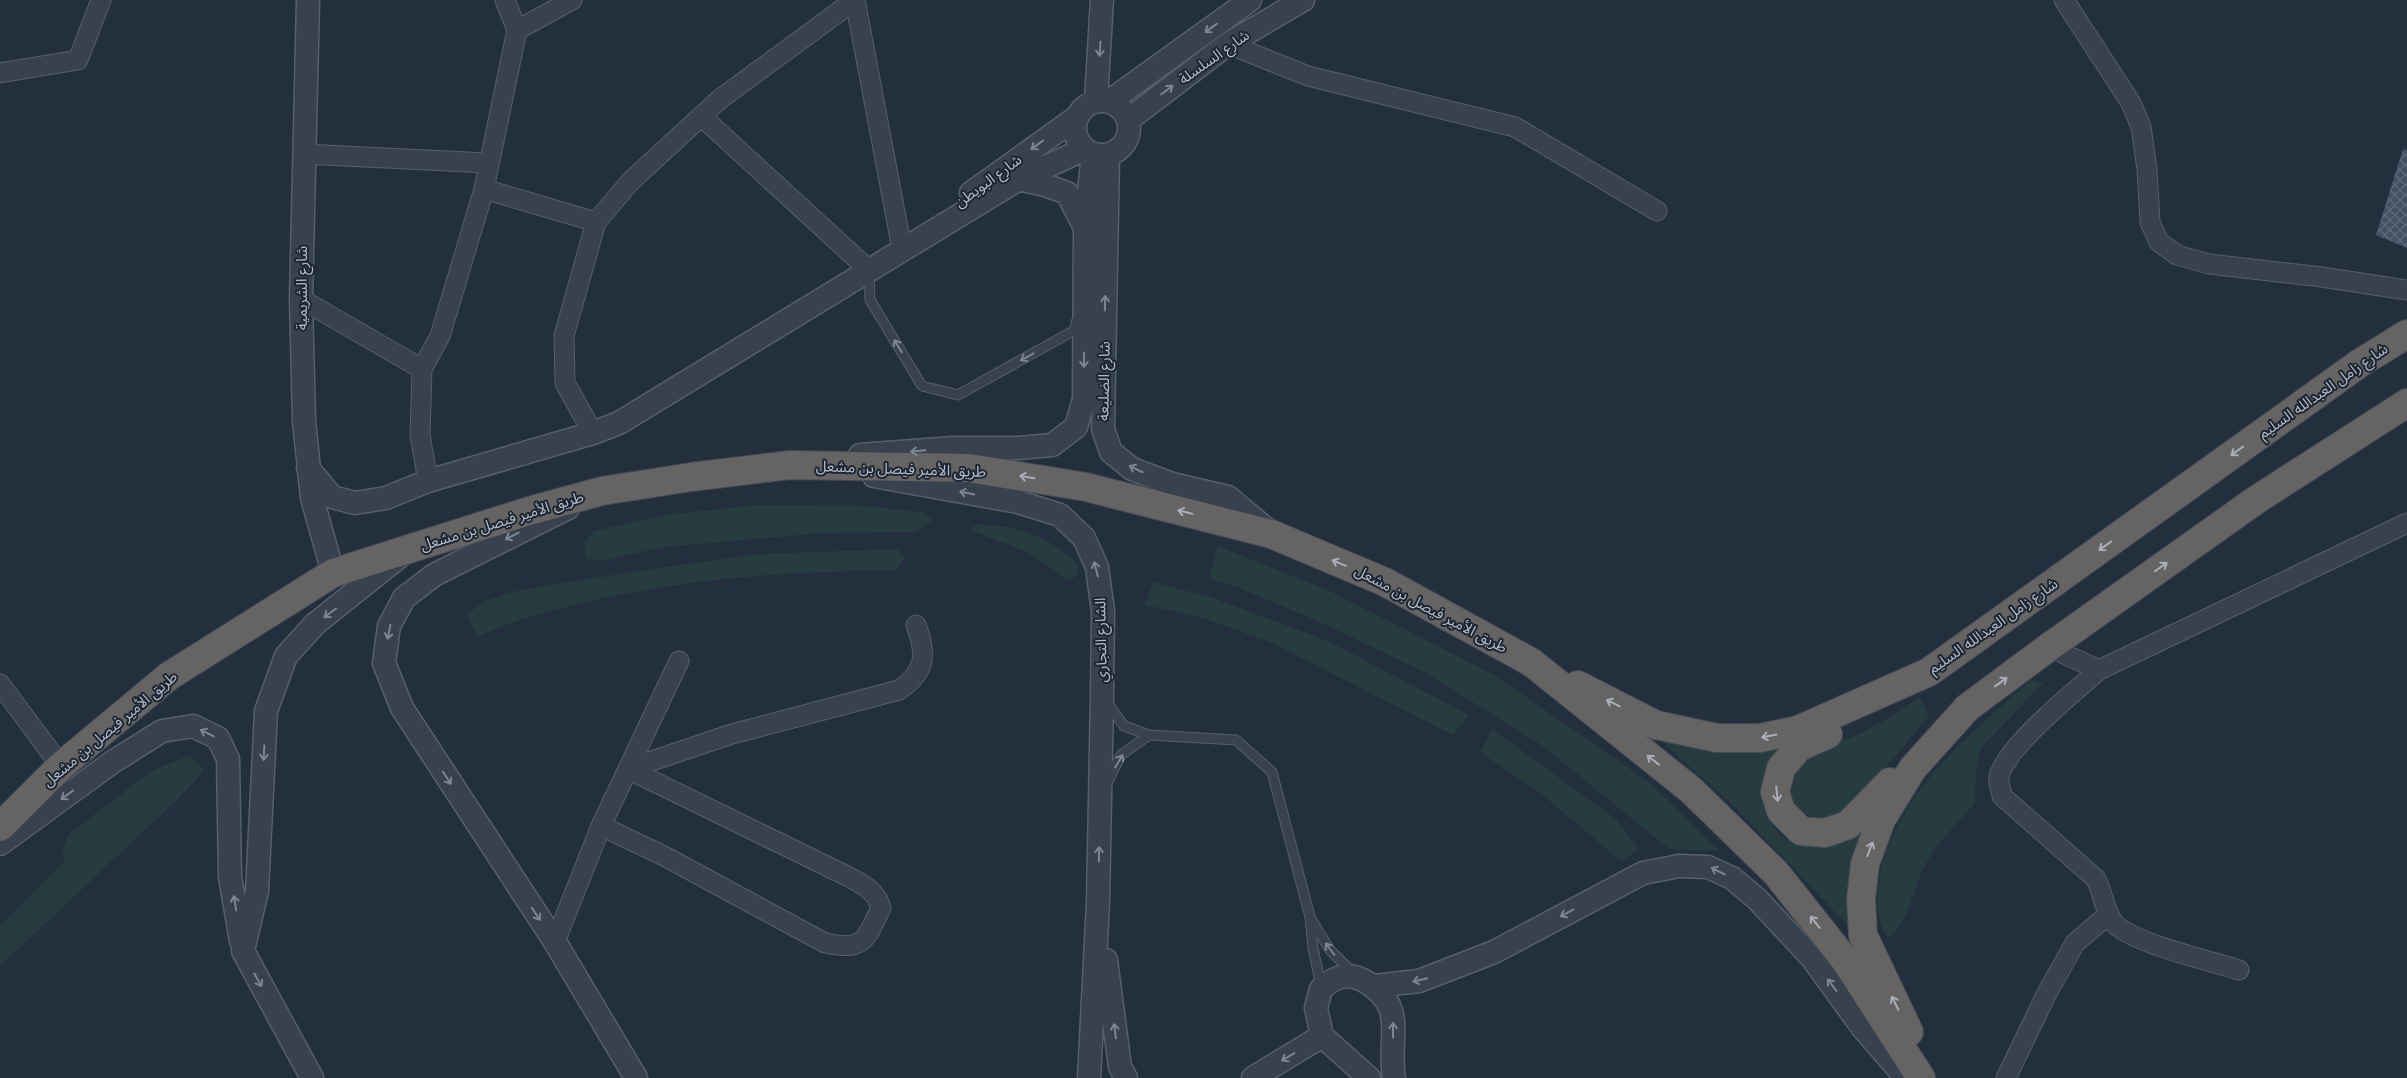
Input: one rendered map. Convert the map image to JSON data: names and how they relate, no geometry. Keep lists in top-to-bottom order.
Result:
{
  "streets": {
    "highway": ["شارع زامل العبدالله السليم", "طريق الأمير فيصل بن مشعل"],
    "street": [
      "شارع السلسلة",
      "شارع البويطن",
      "شارع الشريمية",
      "شارع الضليعة",
      "الشارع التجاري"
    ]
  },
  "crossings": [
    ["شارع السلسلة", "شارع البويطن"],
    ["شارع السلسلة", "شارع الضليعة"],
    ["شارع البويطن", "شارع الضليعة"],
    ["شارع الشريمية", "طريق الأمير فيصل بن مشعل"],
    ["شارع الضليعة", "طريق الأمير فيصل بن مشعل"],
    ["شارع زامل العبدالله السليم", "طريق الأمير فيصل بن مشعل"],
    ["طريق الأمير فيصل بن مشعل", "الشارع التجاري"]
  ],
  "one_way": ["شارع الضليعة", "طريق الأمير فيصل بن مشعل"]
}
